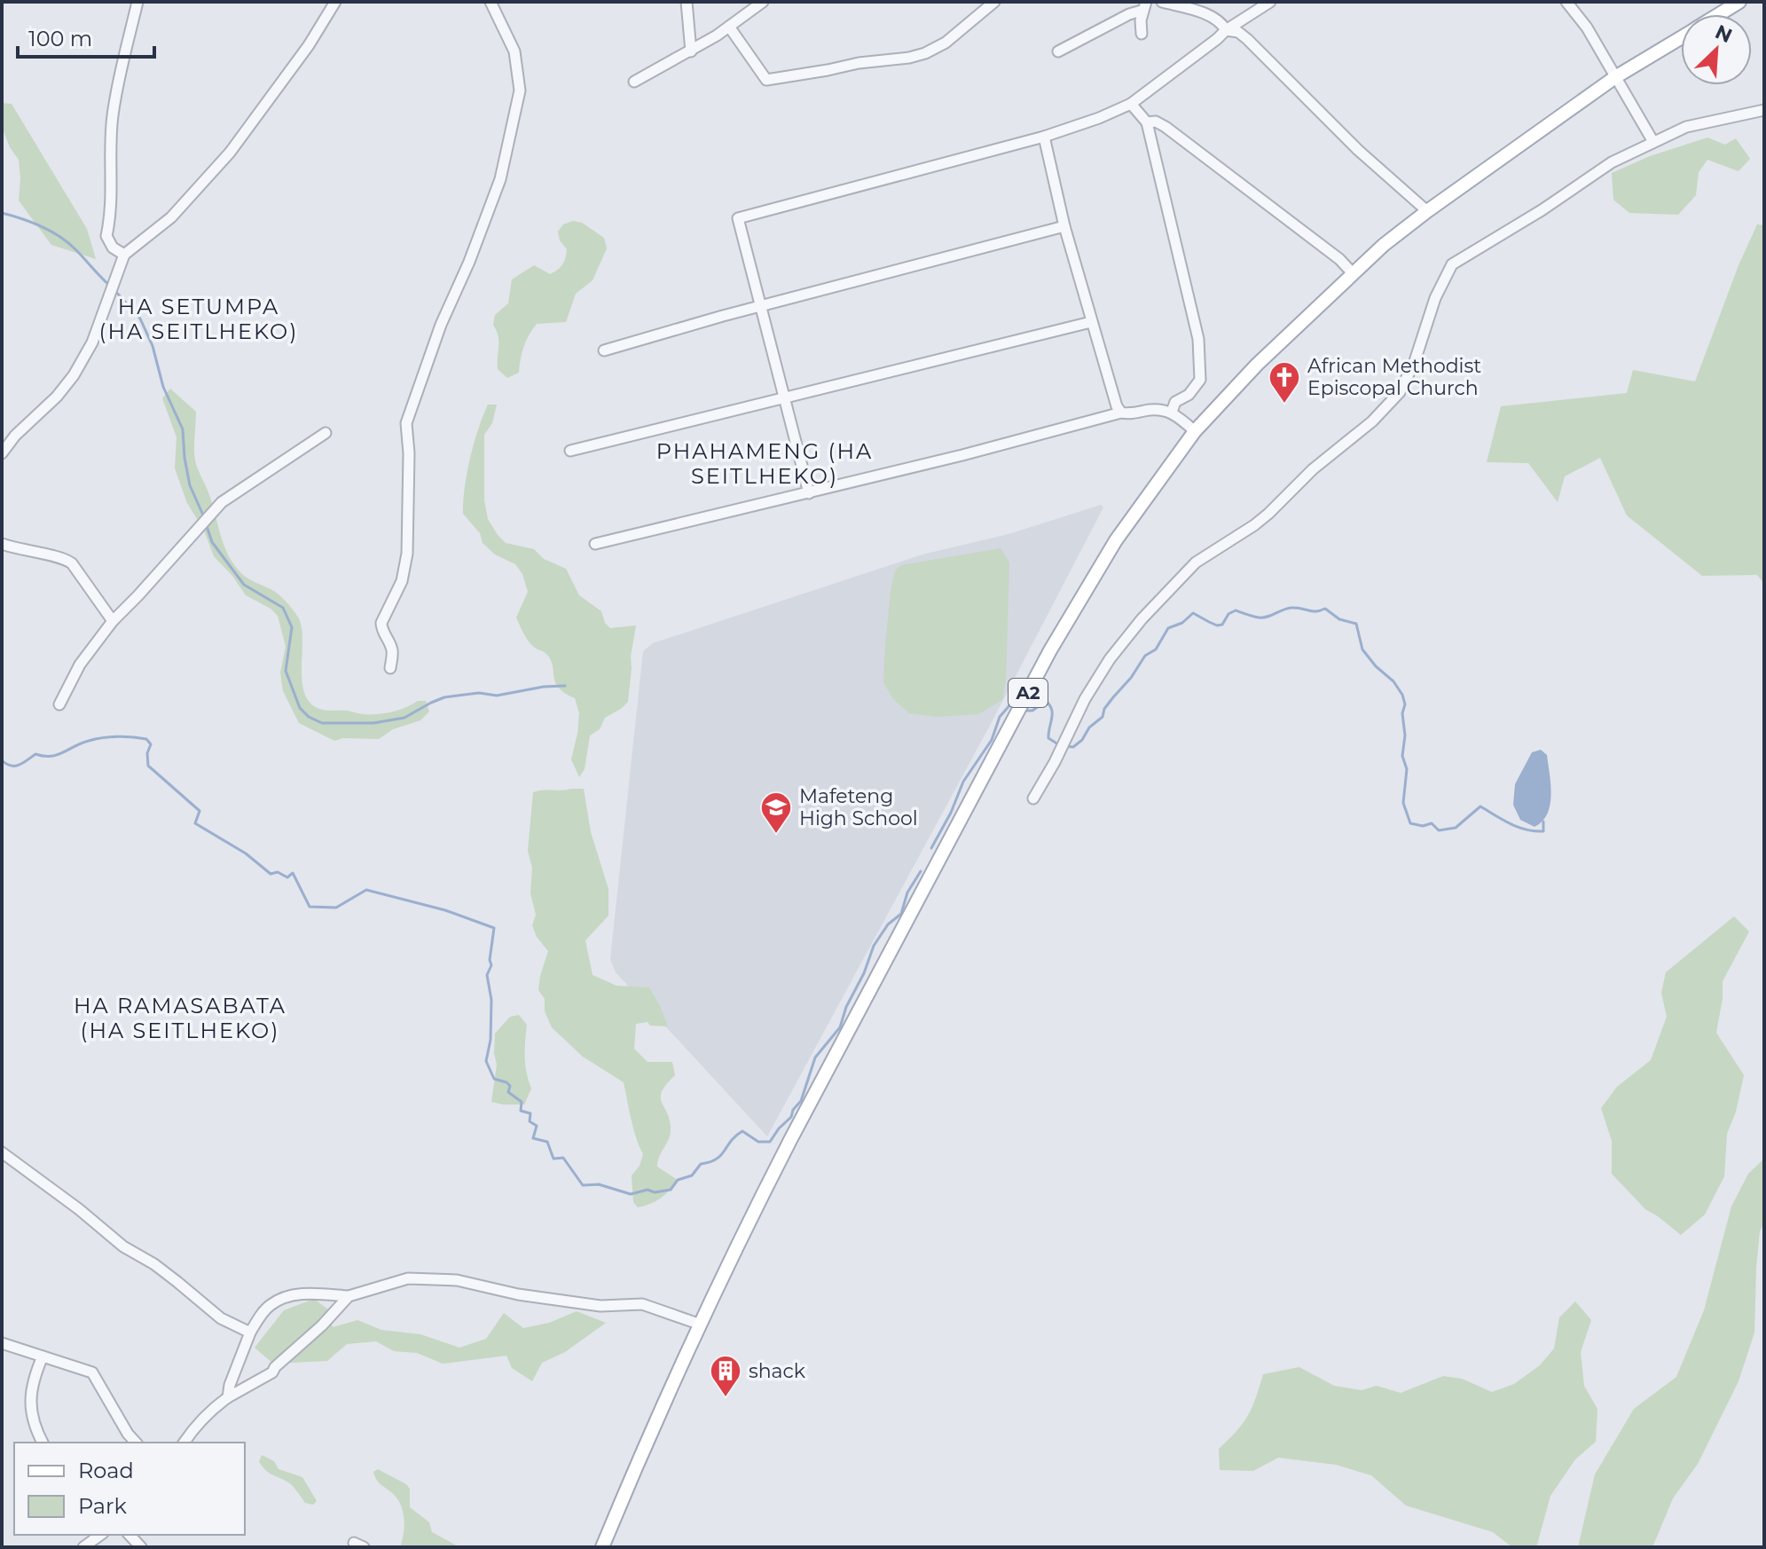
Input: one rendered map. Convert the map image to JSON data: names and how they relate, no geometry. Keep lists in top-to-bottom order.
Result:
{
  "streets": {
    "main road": ["A2"]
  },
  "districts": ["HA SETUMPA (HA SEITLHEKO)", "PHAHAMENG (HA SEITLHEKO)", "HA RAMASABATA (HA SEITLHEKO)"],
  "places": {
    "church": ["African Methodist Episcopal Church"],
    "school or university": ["Mafeteng High School"],
    "building": ["shack"]
  },
  "legend": ["Road", "Park"],
  "scale_bar": "100 m",
  "north": "top right"
}
